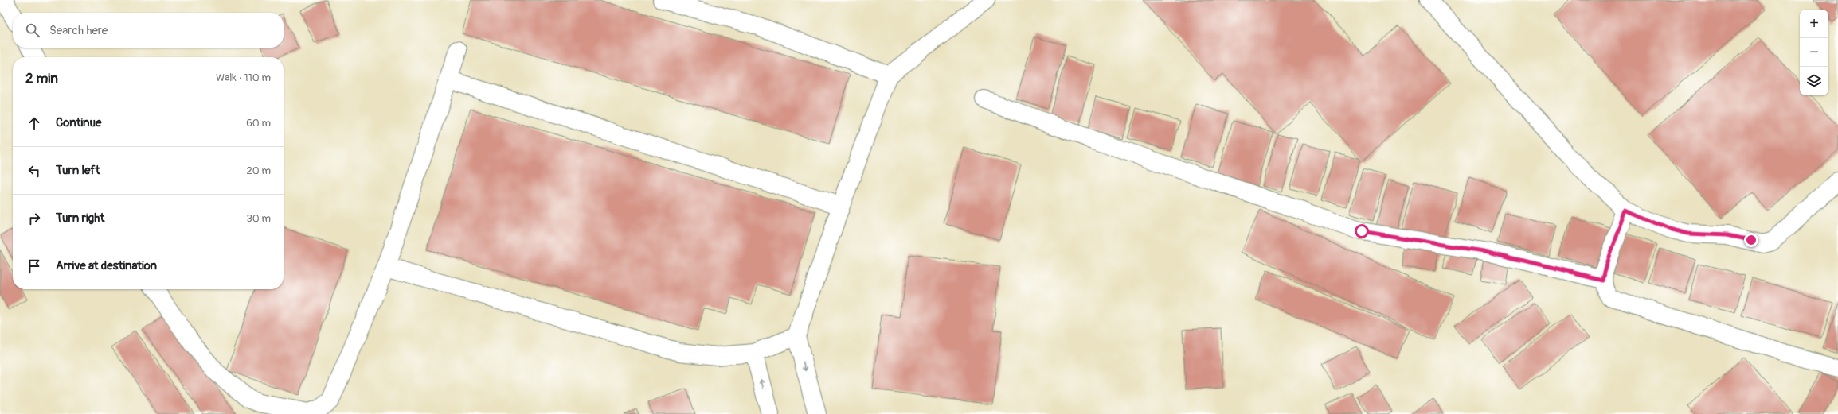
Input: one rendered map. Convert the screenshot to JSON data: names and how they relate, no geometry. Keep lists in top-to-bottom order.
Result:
{
  "page": {
    "map_buttons": ["+", "−"],
    "search": "Search here",
    "heading": ["2 min", "Walk · 110 m"],
    "list": [
      ["Continue", "60 m"],
      ["Turn left", "20 m"],
      ["Turn right", "30 m"],
      "Arrive at destination"
    ]
  }
}
